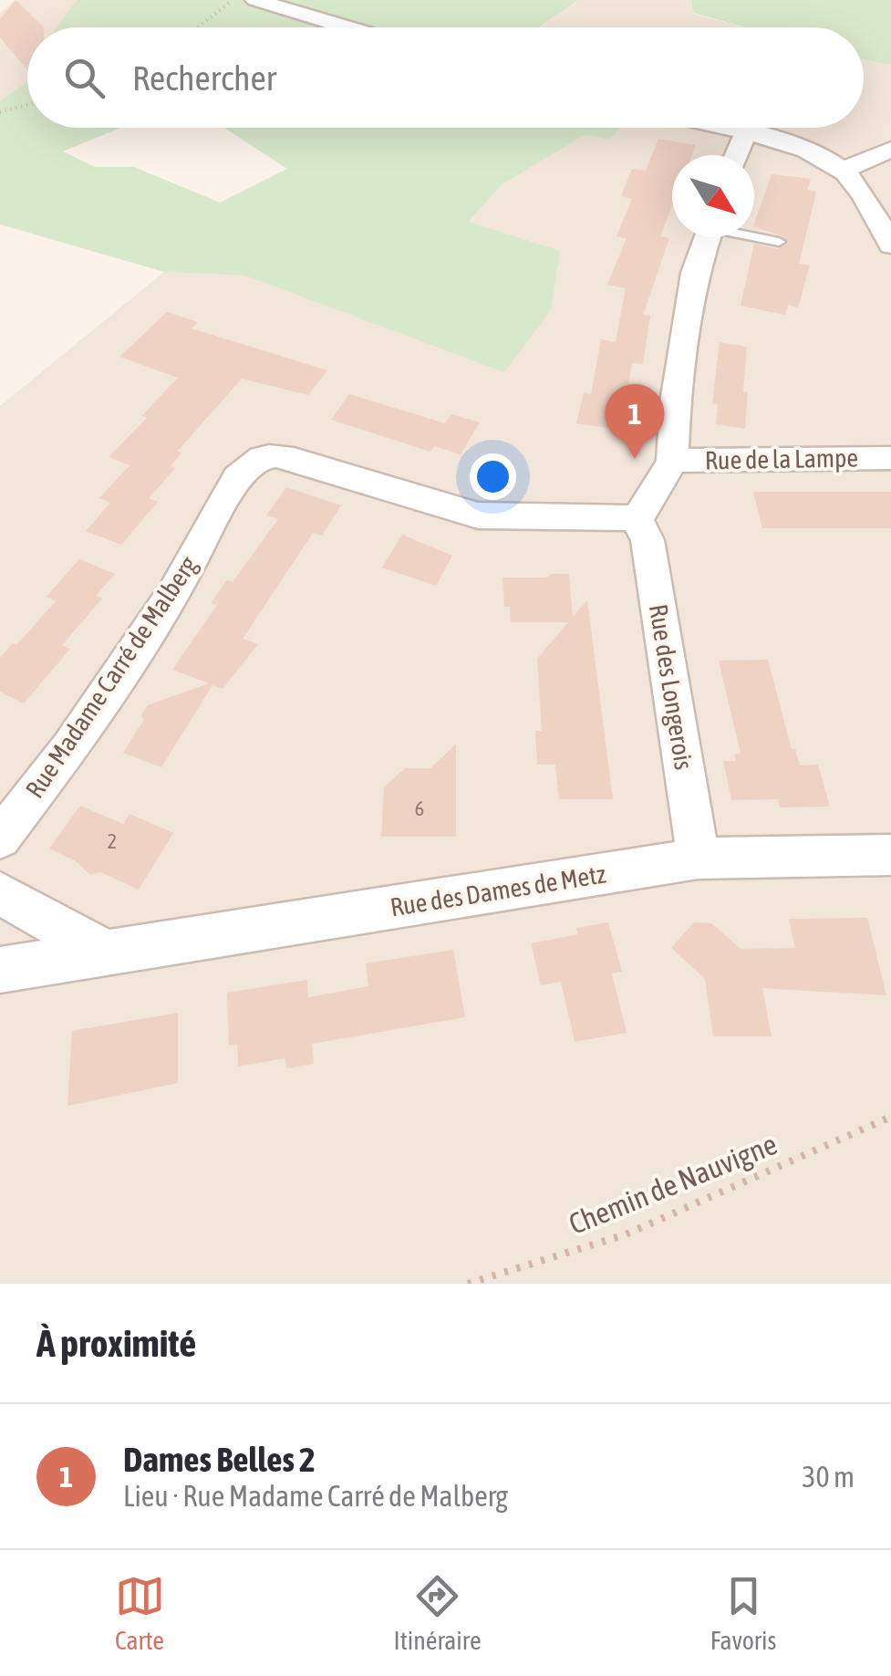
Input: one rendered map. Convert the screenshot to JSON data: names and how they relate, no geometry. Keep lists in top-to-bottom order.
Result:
{
  "streets": {
    "street": [
      "Rue de la Lampe",
      "Rue Madame Carré de Malberg",
      "Rue des Longerois",
      "Rue des Dames de Metz"
    ],
    "path": ["Chemin de Nauvigne"]
  },
  "crossings": [
    ["Rue Madame Carré de Malberg", "Rue des Longerois"],
    ["Rue des Longerois", "Rue des Dames de Metz"]
  ],
  "house_numbers": ["6", "2"],
  "north": "bottom right",
  "page": {
    "search": "Rechercher",
    "pins": "1",
    "heading": "À proximité",
    "list": [
      {
        "mark": "1",
        "name": "Dames Belles 2",
        "note": "Lieu · Rue Madame Carré de Malberg",
        "value": "30 m"
      }
    ],
    "nav": ["Carte", "Itinéraire", "Favoris"]
  }
}
